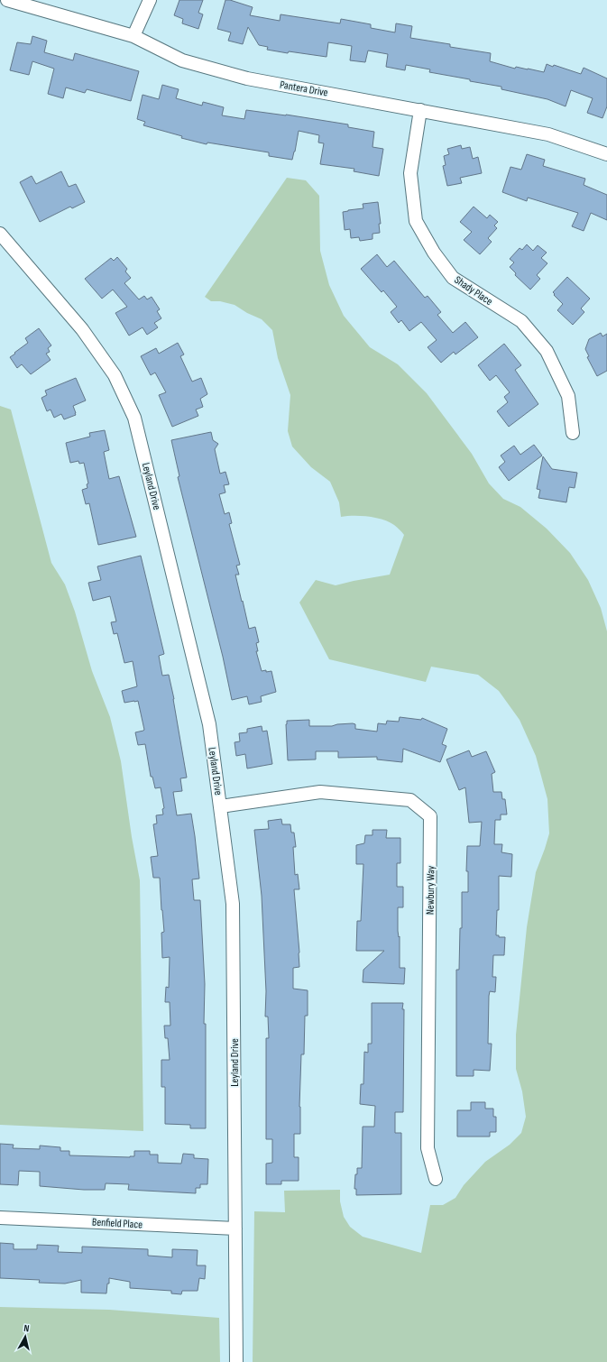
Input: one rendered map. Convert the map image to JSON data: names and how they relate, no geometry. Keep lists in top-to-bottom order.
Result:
{
  "streets": {
    "street": [
      "Pantera Drive",
      "Shady Place",
      "Leyland Drive",
      "Newbury Way",
      "Benfield Place"
    ]
  },
  "crossings": [
    ["Pantera Drive", "Shady Place"],
    ["Leyland Drive", "Newbury Way"],
    ["Leyland Drive", "Benfield Place"]
  ],
  "north": "top"
}
